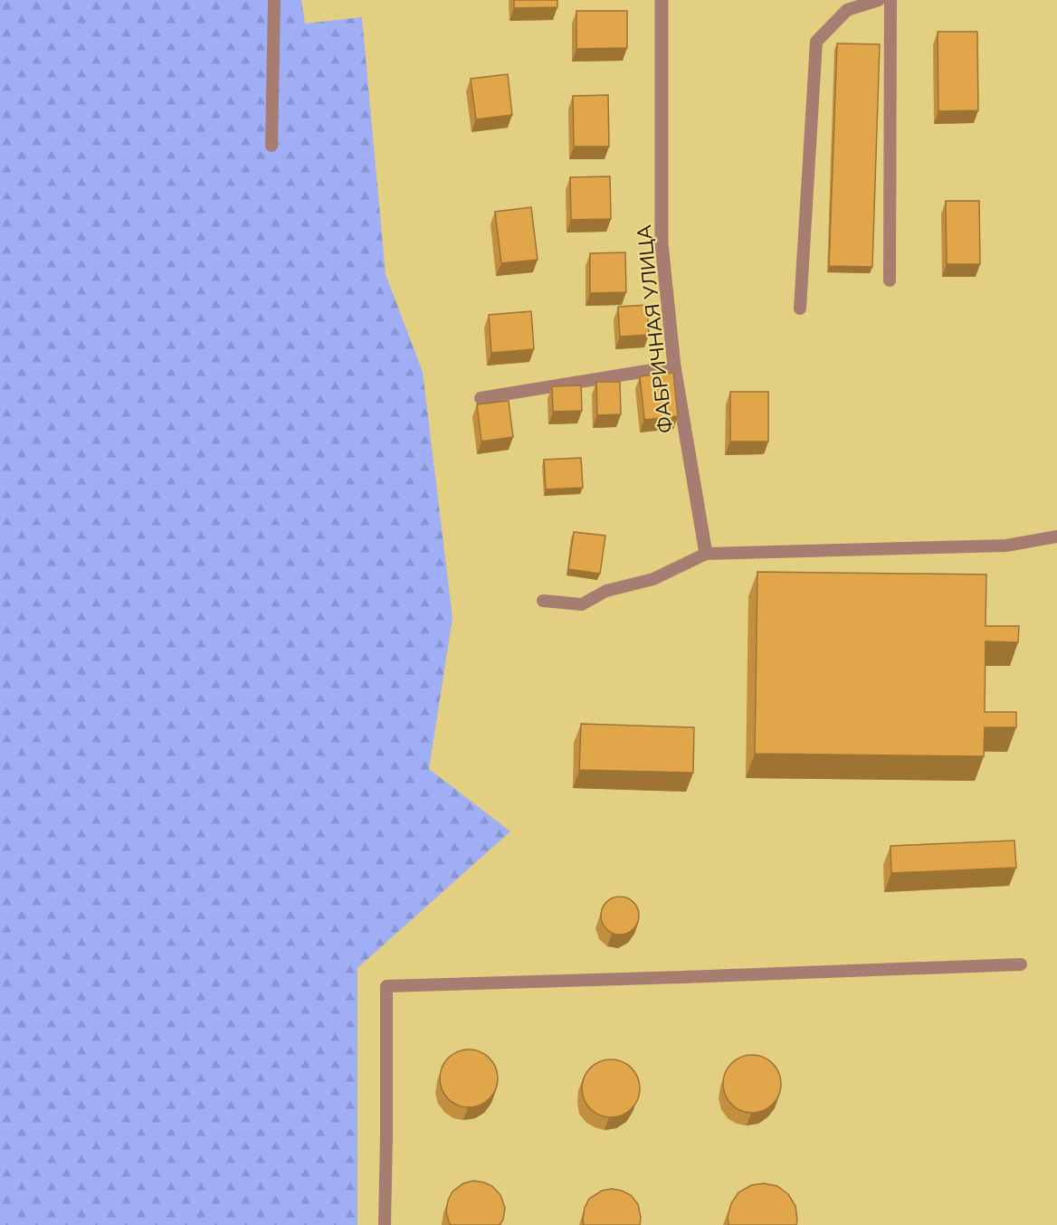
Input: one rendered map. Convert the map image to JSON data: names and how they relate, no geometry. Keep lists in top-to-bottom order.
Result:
{
  "streets": {
    "street": ["ФАБРИЧНАЯ УЛИЦА"]
  }
}
